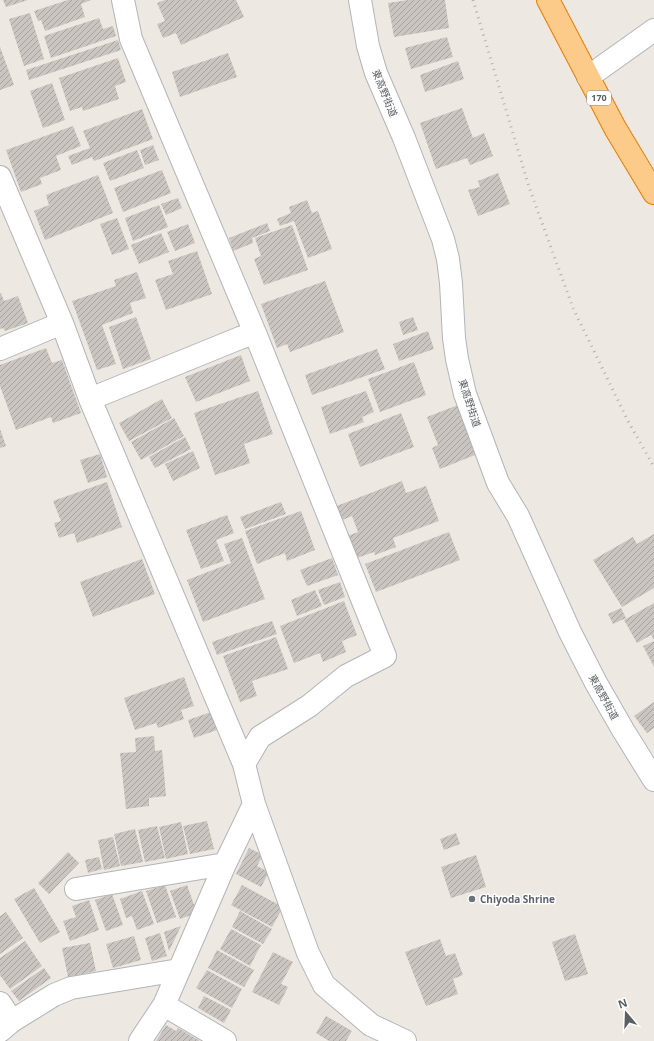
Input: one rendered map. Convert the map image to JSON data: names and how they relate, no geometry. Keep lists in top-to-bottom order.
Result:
{
  "streets": {
    "highway": ["170"],
    "street": ["東高野街道"]
  },
  "places": ["Chiyoda Shrine"],
  "north": "top"
}
